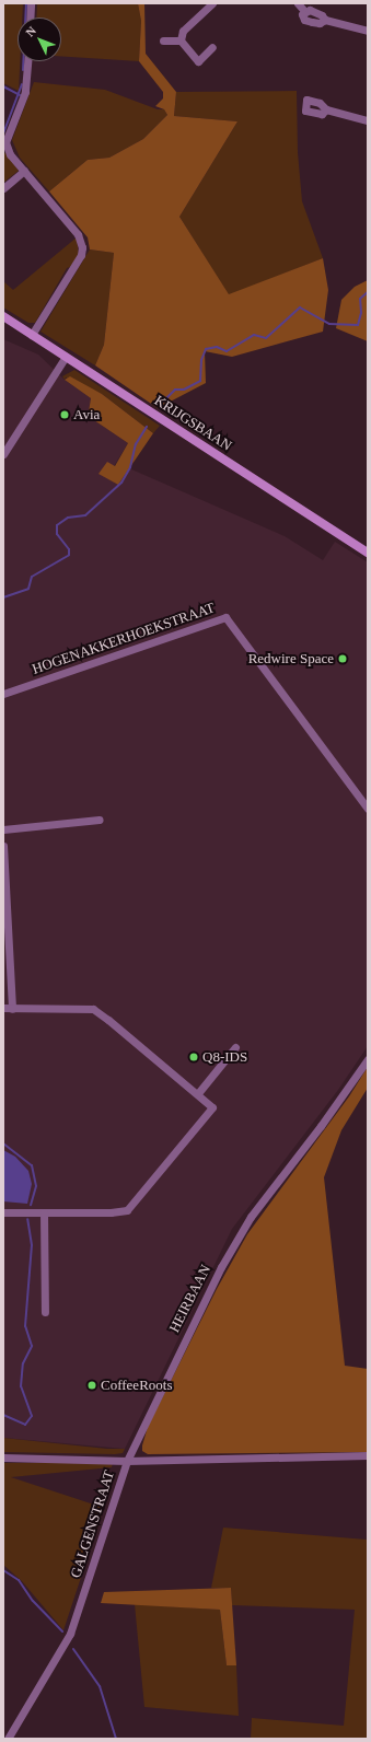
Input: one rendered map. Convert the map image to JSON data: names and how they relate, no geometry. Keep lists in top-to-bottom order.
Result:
{
  "streets": {
    "main road": ["KRIJGSBAAN"],
    "street": ["HOGENAKKERHOEKSTRAAT", "HEIRBAAN", "GALGENSTRAAT"]
  },
  "crossings": [
    ["HEIRBAAN", "GALGENSTRAAT"]
  ],
  "places": [
    "Avia",
    "Redwire Space",
    "Q8-IDS",
    "CoffeeRoots"
  ],
  "north": "top left"
}
